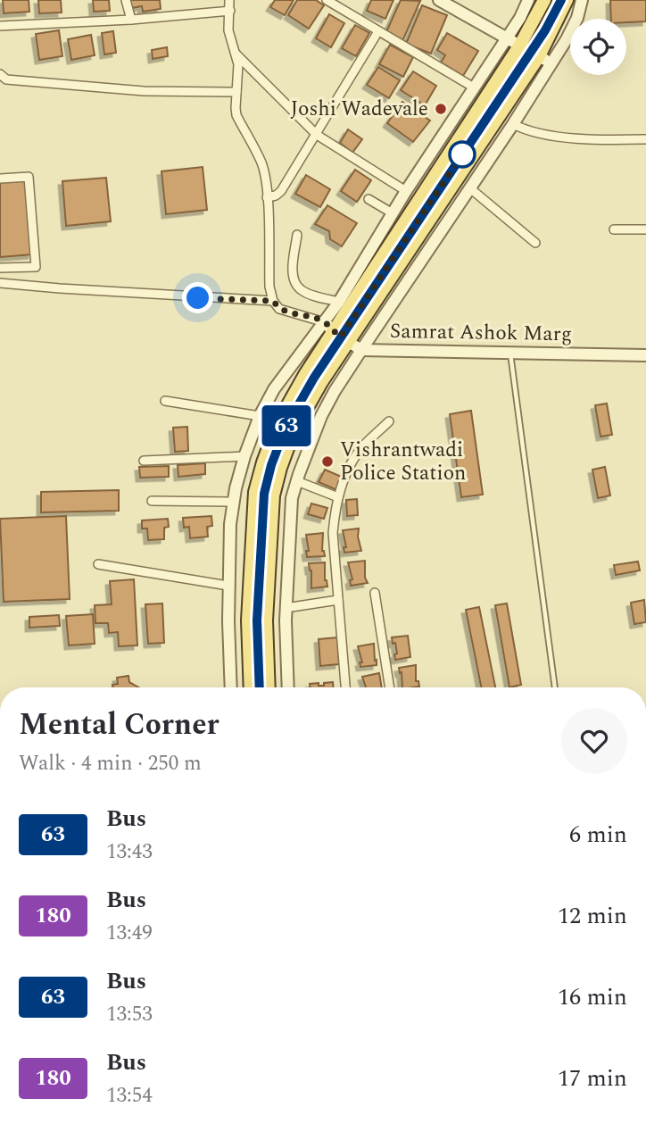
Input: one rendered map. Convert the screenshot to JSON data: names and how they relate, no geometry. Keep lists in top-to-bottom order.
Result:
{
  "streets": {
    "street": ["Samrat Ashok Marg"]
  },
  "places": ["Joshi Wadevale", "Vishrantwadi Police Station"],
  "lines": ["bus line 63"],
  "page": {
    "on_map": "63",
    "heading": ["Mental Corner", "Walk · 4 min · 250 m"],
    "list": [
      {
        "mark": "63",
        "name": "Bus",
        "note": "13:43",
        "value": "6 min"
      },
      {
        "mark": "180",
        "name": "Bus",
        "note": "13:49",
        "value": "12 min"
      },
      {
        "mark": "63",
        "name": "Bus",
        "note": "13:53",
        "value": "16 min"
      },
      {
        "mark": "180",
        "name": "Bus",
        "note": "13:54",
        "value": "17 min"
      }
    ]
  }
}
